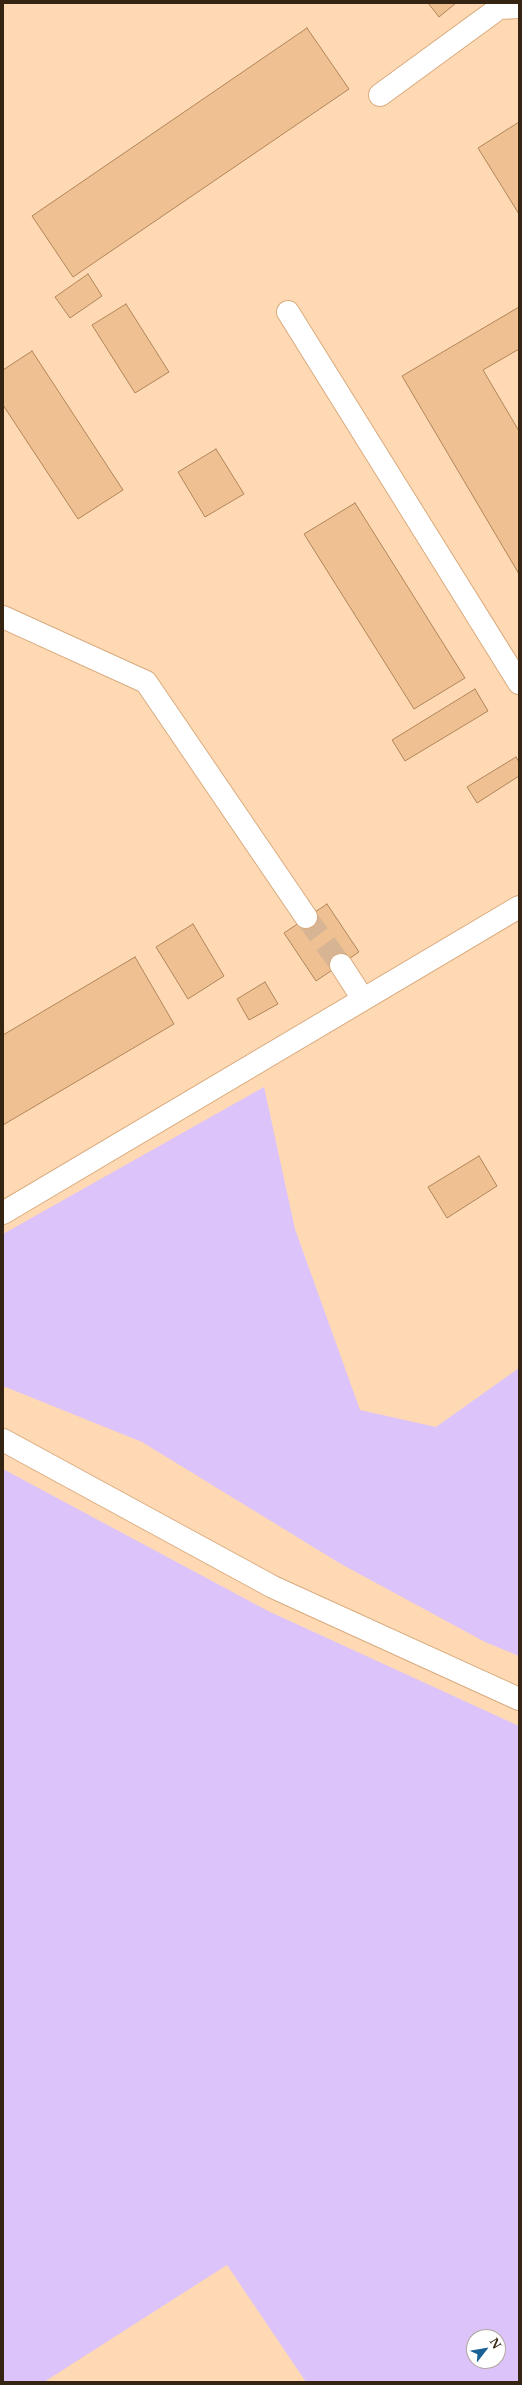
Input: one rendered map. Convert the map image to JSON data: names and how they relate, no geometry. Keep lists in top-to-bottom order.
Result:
{
  "north": "top right"
}
